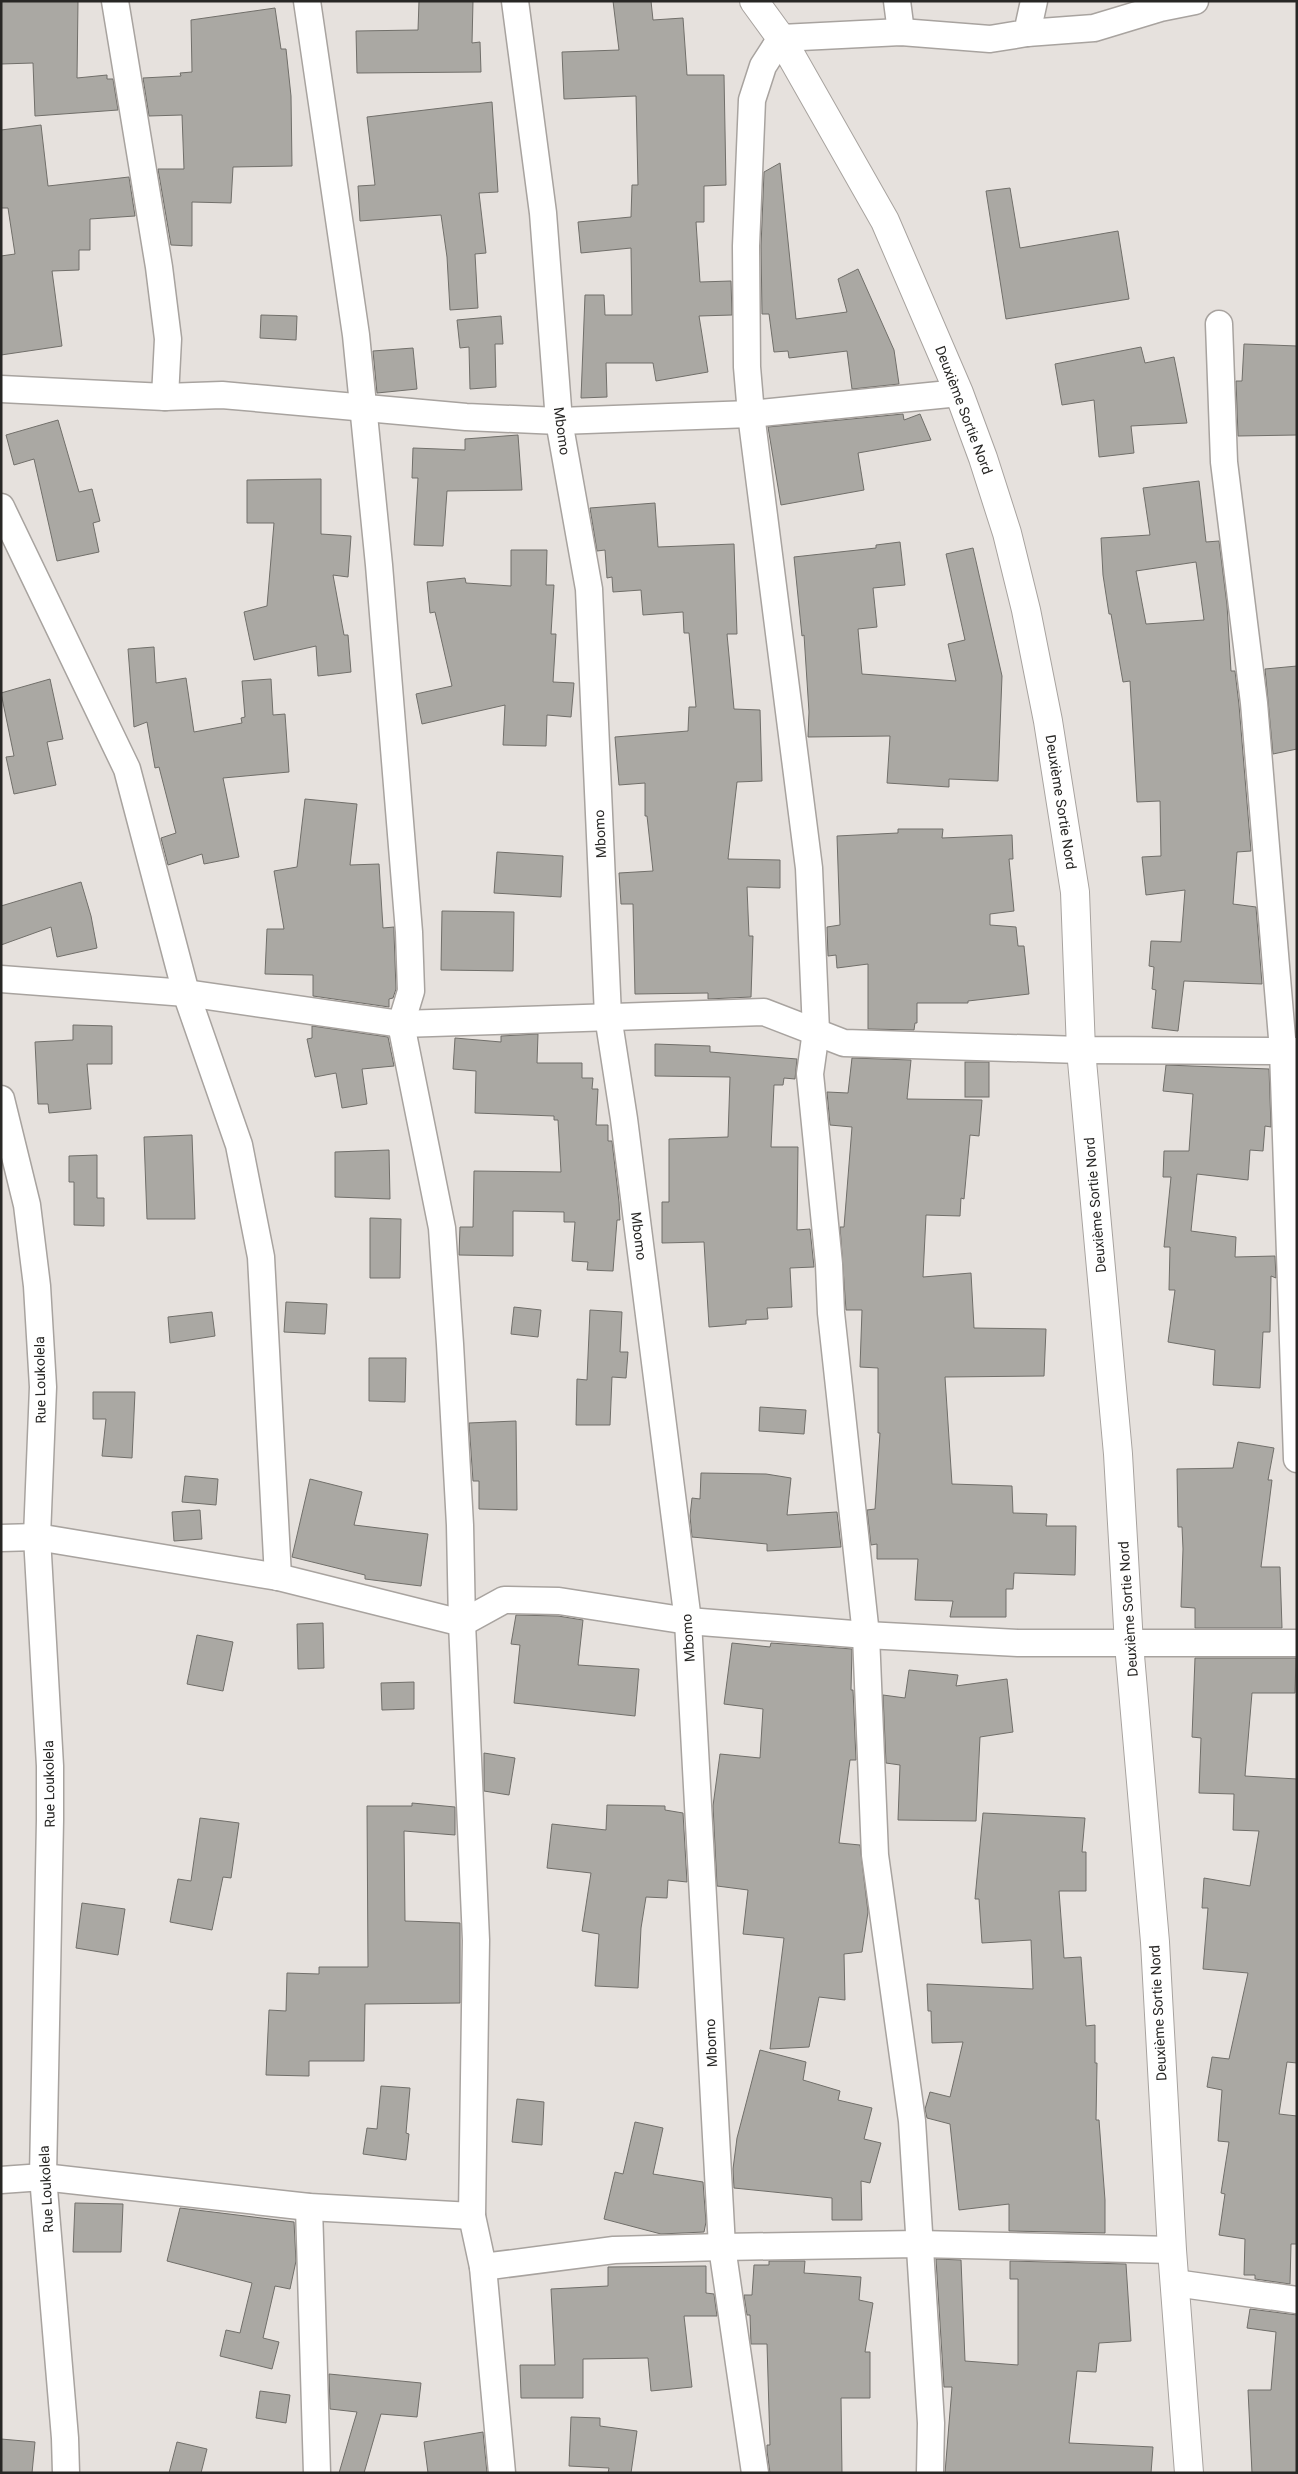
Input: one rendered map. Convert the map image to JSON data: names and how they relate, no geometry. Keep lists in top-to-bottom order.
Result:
{
  "streets": {
    "main road": ["Deuxième Sortie Nord"],
    "street": ["Mbomo", "Rue Loukolela"]
  }
}
